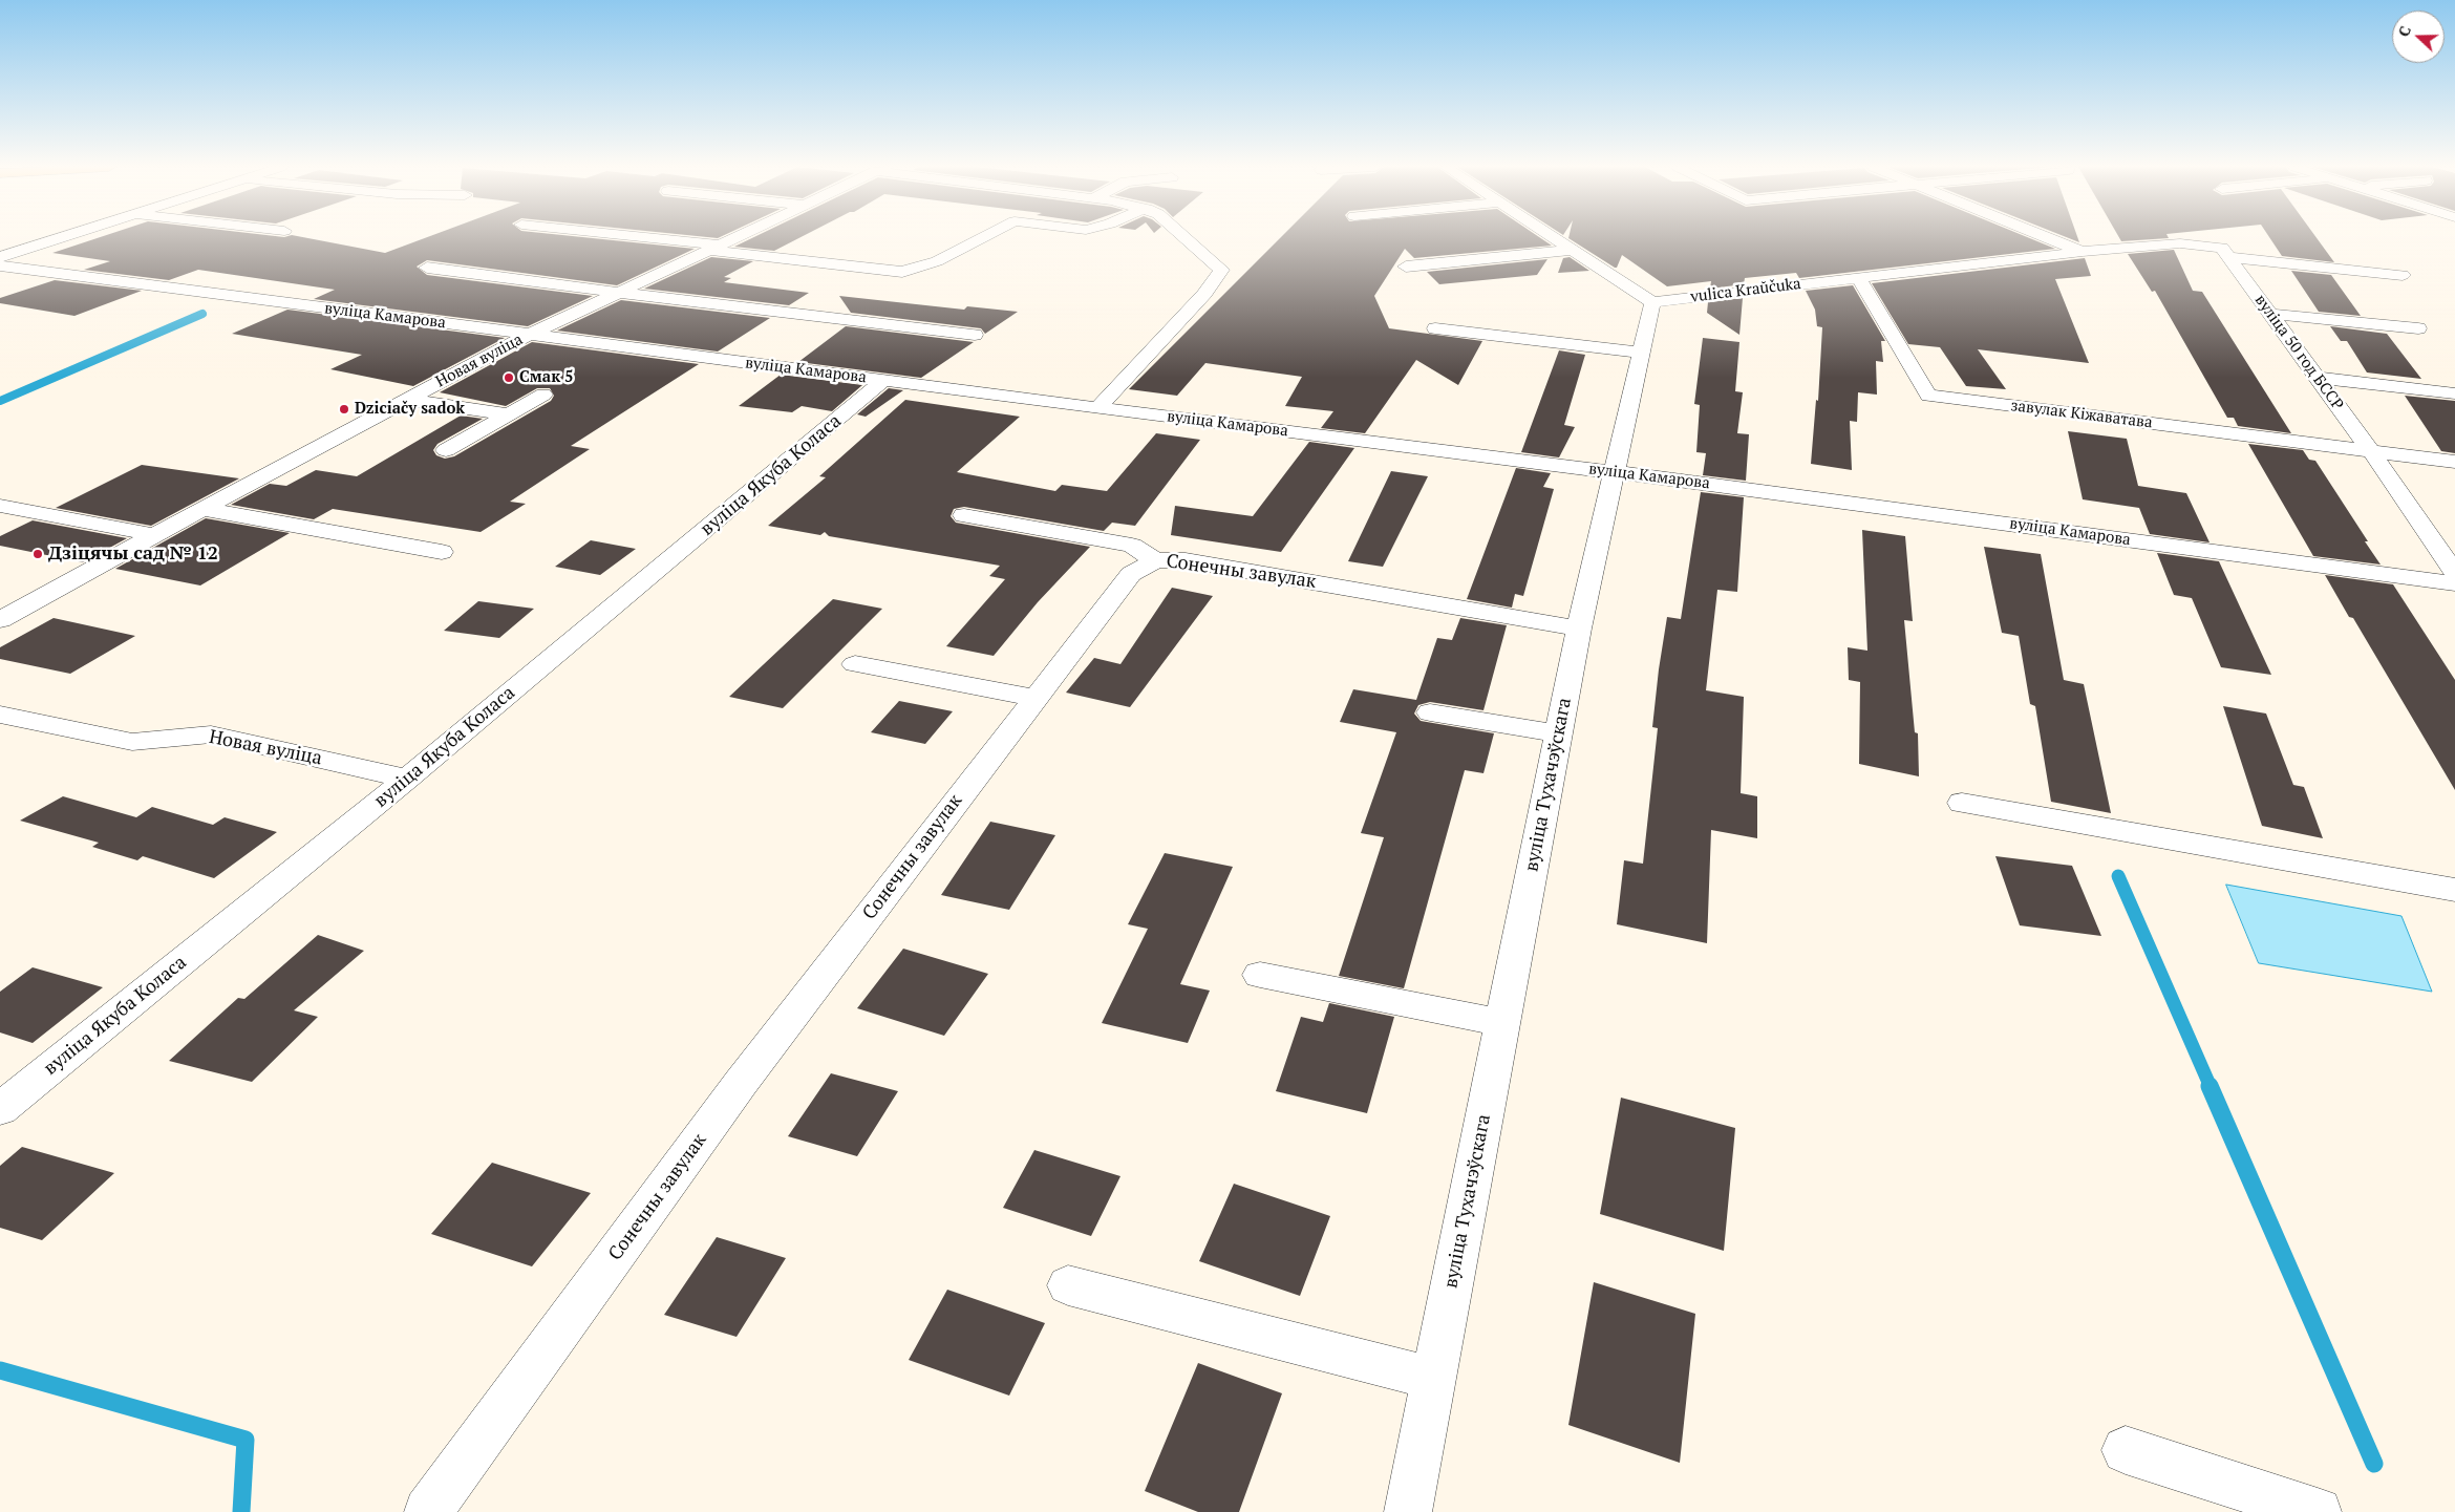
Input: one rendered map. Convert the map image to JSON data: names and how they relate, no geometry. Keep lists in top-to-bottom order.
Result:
{
  "streets": {
    "street": [
      "vulica Kraŭčuka",
      "вуліца Камарова",
      "вуліца 50 год БССР",
      "Новая вуліца",
      "завулак Кіжаватава",
      "вуліца Якуба Коласа",
      "Сонечны завулак",
      "вуліца Тухачэўскага"
    ]
  },
  "crossings": [
    ["vulica Kraŭčuka", "вуліца 50 год БССР"],
    ["vulica Kraŭčuka", "завулак Кіжаватава"],
    ["vulica Kraŭčuka", "вуліца Тухачэўскага"],
    ["вуліца Камарова", "Новая вуліца"],
    ["вуліца Камарова", "вуліца Якуба Коласа"],
    ["вуліца Камарова", "вуліца Тухачэўскага"],
    ["вуліца 50 год БССР", "завулак Кіжаватава"],
    ["Новая вуліца", "вуліца Якуба Коласа"],
    ["Сонечны завулак", "вуліца Тухачэўскага"]
  ],
  "places": ["Смак 5", "Dziciačy sadok", "Дзіцячы сад № 12"],
  "north": "left"
}
